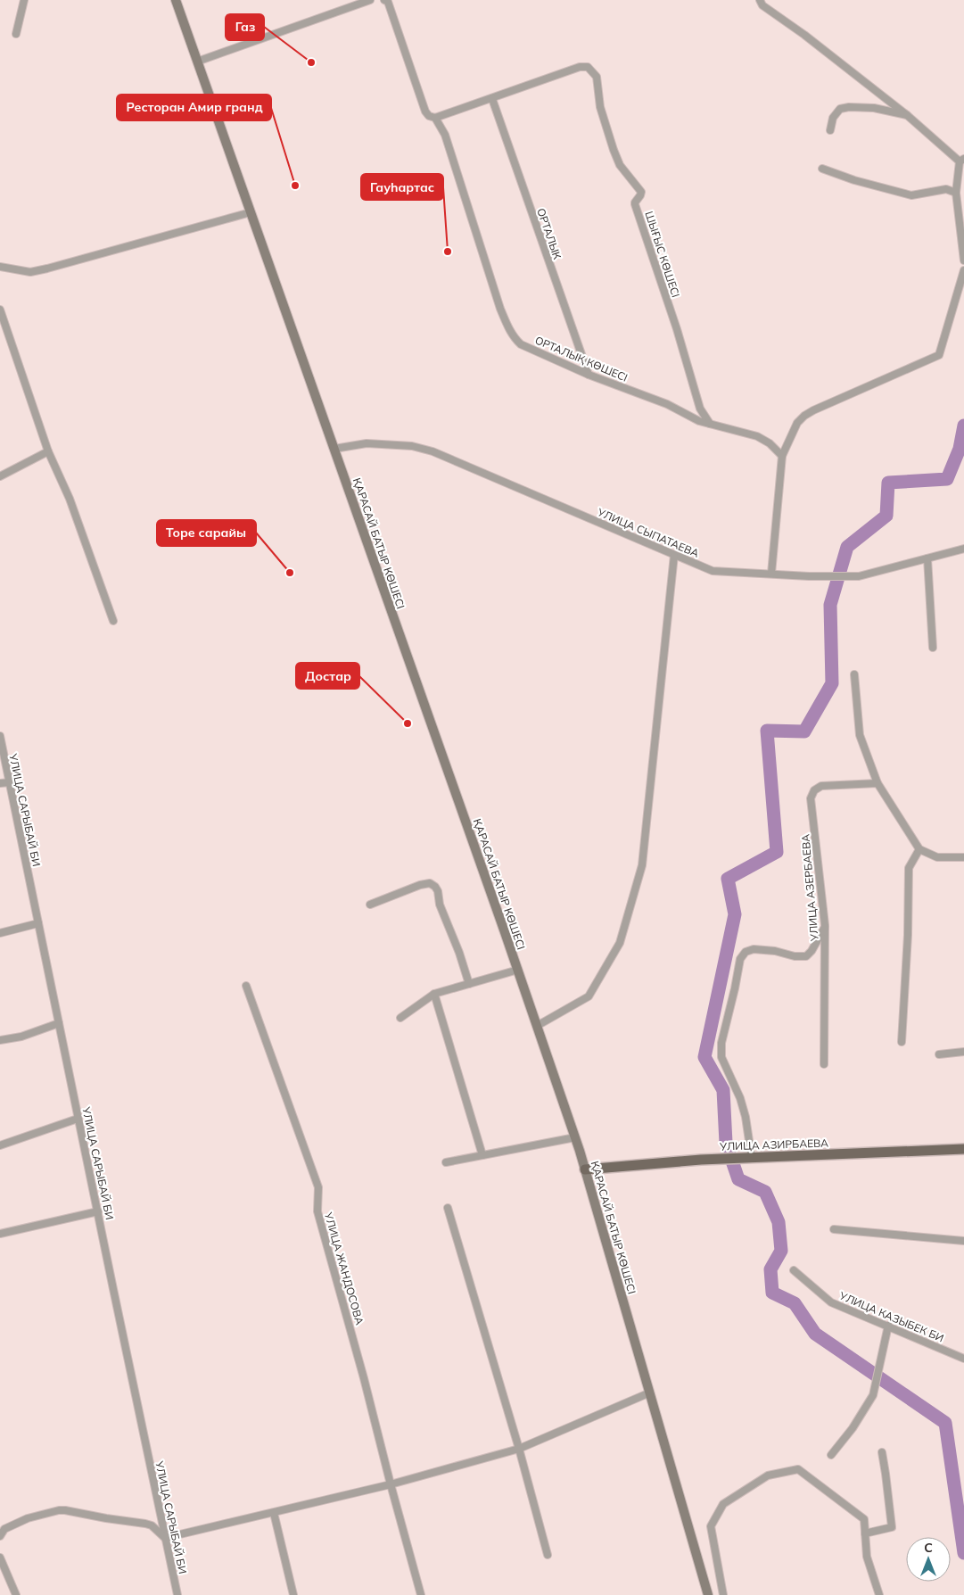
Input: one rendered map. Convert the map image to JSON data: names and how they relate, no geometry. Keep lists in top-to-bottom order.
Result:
{
  "streets": {
    "main road": ["ҚАРАСАЙ БАТЫР КӨШЕСІ", "УЛИЦА АЗИРБАЕВА"],
    "street": [
      "ОРТАЛЫК",
      "ШЫҒЫС КӨШЕСІ",
      "ОРТАЛЫҚ КӨШЕСІ",
      "УЛИЦА СЫПАТАЕВА",
      "УЛИЦА САРЫБАЙ БИ",
      "УЛИЦА АЗЕРБАЕВА",
      "УЛИЦА ЖАНДОСОВА",
      "УЛИЦА КАЗЫБЕК БИ"
    ]
  },
  "crossings": [
    ["ОРТАЛЫК", "ШЫҒЫС КӨШЕСІ"],
    ["ОРТАЛЫК", "ОРТАЛЫҚ КӨШЕСІ"],
    ["ШЫҒЫС КӨШЕСІ", "ОРТАЛЫҚ КӨШЕСІ"],
    ["УЛИЦА СЫПАТАЕВА", "ҚАРАСАЙ БАТЫР КӨШЕСІ"],
    ["ҚАРАСАЙ БАТЫР КӨШЕСІ", "УЛИЦА АЗИРБАЕВА"]
  ],
  "places": [
    "Газ",
    "Ресторан Амир гранд",
    "Гауhартас",
    "Торе сарайы",
    "Достар"
  ],
  "north": "top"
}
